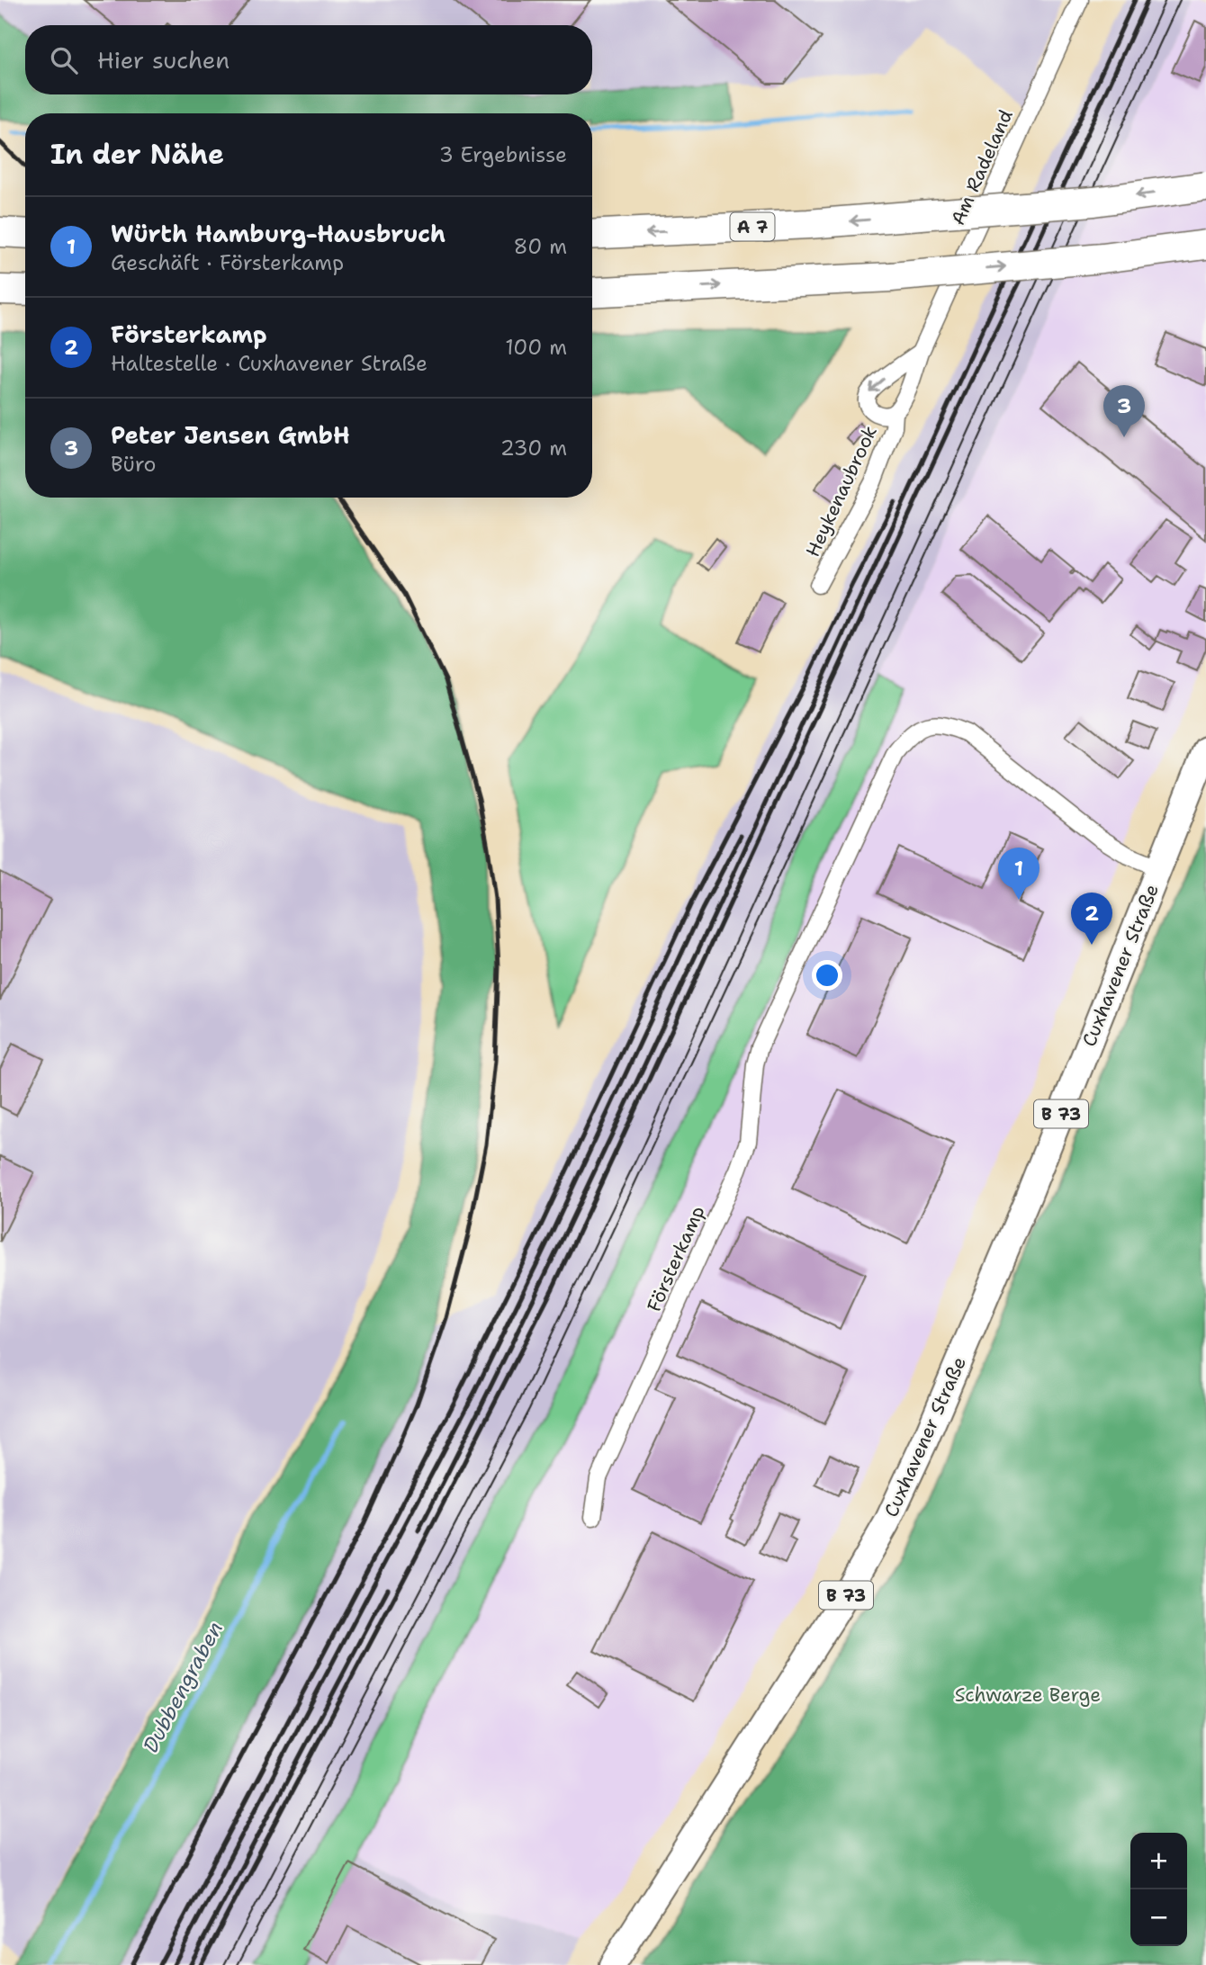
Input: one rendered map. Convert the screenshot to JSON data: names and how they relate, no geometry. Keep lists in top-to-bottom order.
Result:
{
  "streets": {
    "highway": ["A 7"],
    "main road": ["Cuxhavener Straße", "B 73"],
    "street": ["Am Radeland", "Heykenaubrook", "Försterkamp"]
  },
  "crossings": [
    ["Am Radeland", "Heykenaubrook"],
    ["Cuxhavener Straße", "B 73"],
    ["Cuxhavener Straße", "Försterkamp"],
    ["B 73", "Försterkamp"]
  ],
  "water": ["Dubbengraben"],
  "parks": ["Schwarze Berge"],
  "page": {
    "search": "Hier suchen",
    "heading": ["In der Nähe", "3 Ergebnisse"],
    "list": [
      {
        "mark": "1",
        "name": "Würth Hamburg-Hausbruch",
        "note": "Geschäft · Försterkamp",
        "value": "80 m"
      },
      {
        "mark": "2",
        "name": "Försterkamp",
        "note": "Haltestelle · Cuxhavener Straße",
        "value": "100 m"
      },
      {
        "mark": "3",
        "name": "Peter Jensen GmbH",
        "note": "Büro",
        "value": "230 m"
      }
    ],
    "pins": ["3", "1", "2"],
    "map_buttons": ["+", "−"]
  }
}
